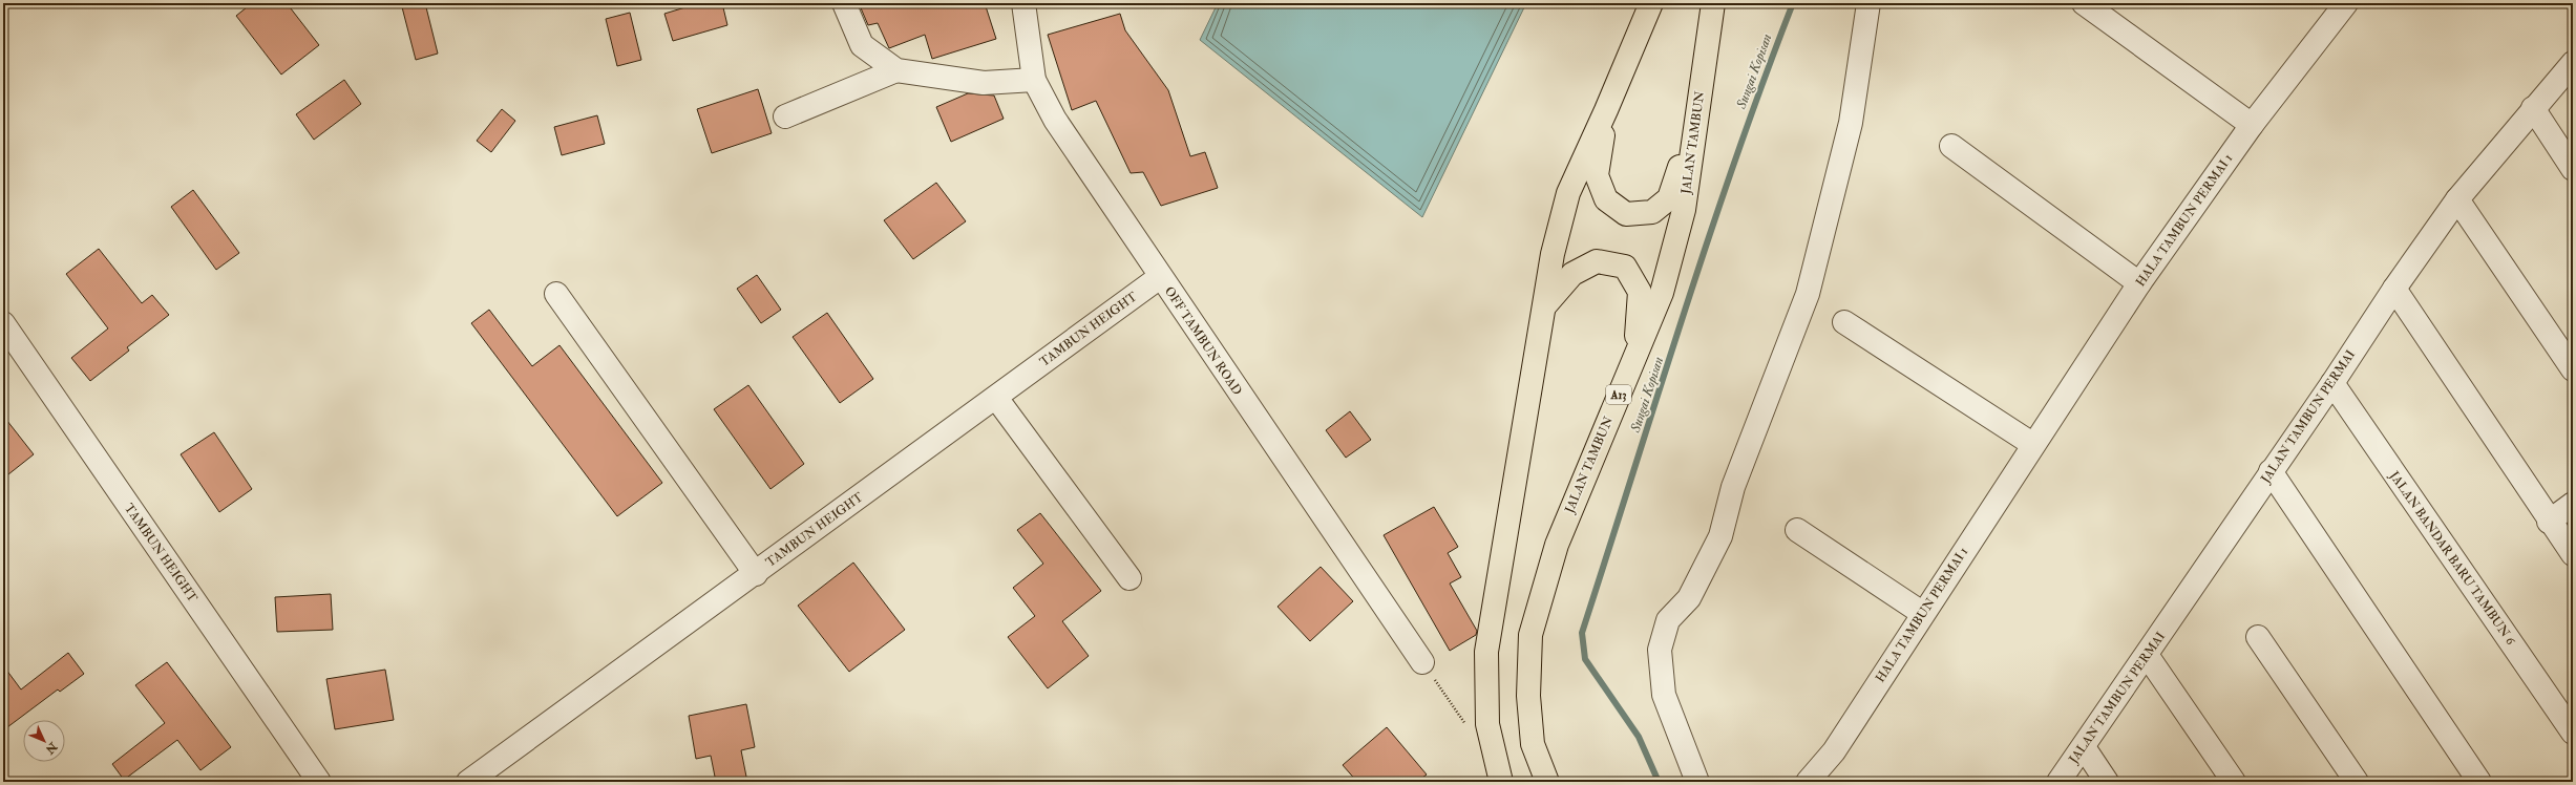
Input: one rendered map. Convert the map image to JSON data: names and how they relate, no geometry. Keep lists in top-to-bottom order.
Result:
{
  "streets": {
    "main road": ["JALAN TAMBUN", "A13"],
    "street": [
      "HALA TAMBUN PERMAI 1",
      "TAMBUN HEIGHT",
      "OFF TAMBUN ROAD",
      "JALAN TAMBUN PERMAI",
      "JALAN BANDAR BARU TAMBUN 6"
    ]
  },
  "crossings": [
    ["TAMBUN HEIGHT", "OFF TAMBUN ROAD"],
    ["JALAN TAMBUN PERMAI", "JALAN BANDAR BARU TAMBUN 6"]
  ],
  "water": ["Sungai Kopisan"],
  "north": "bottom right"
}
